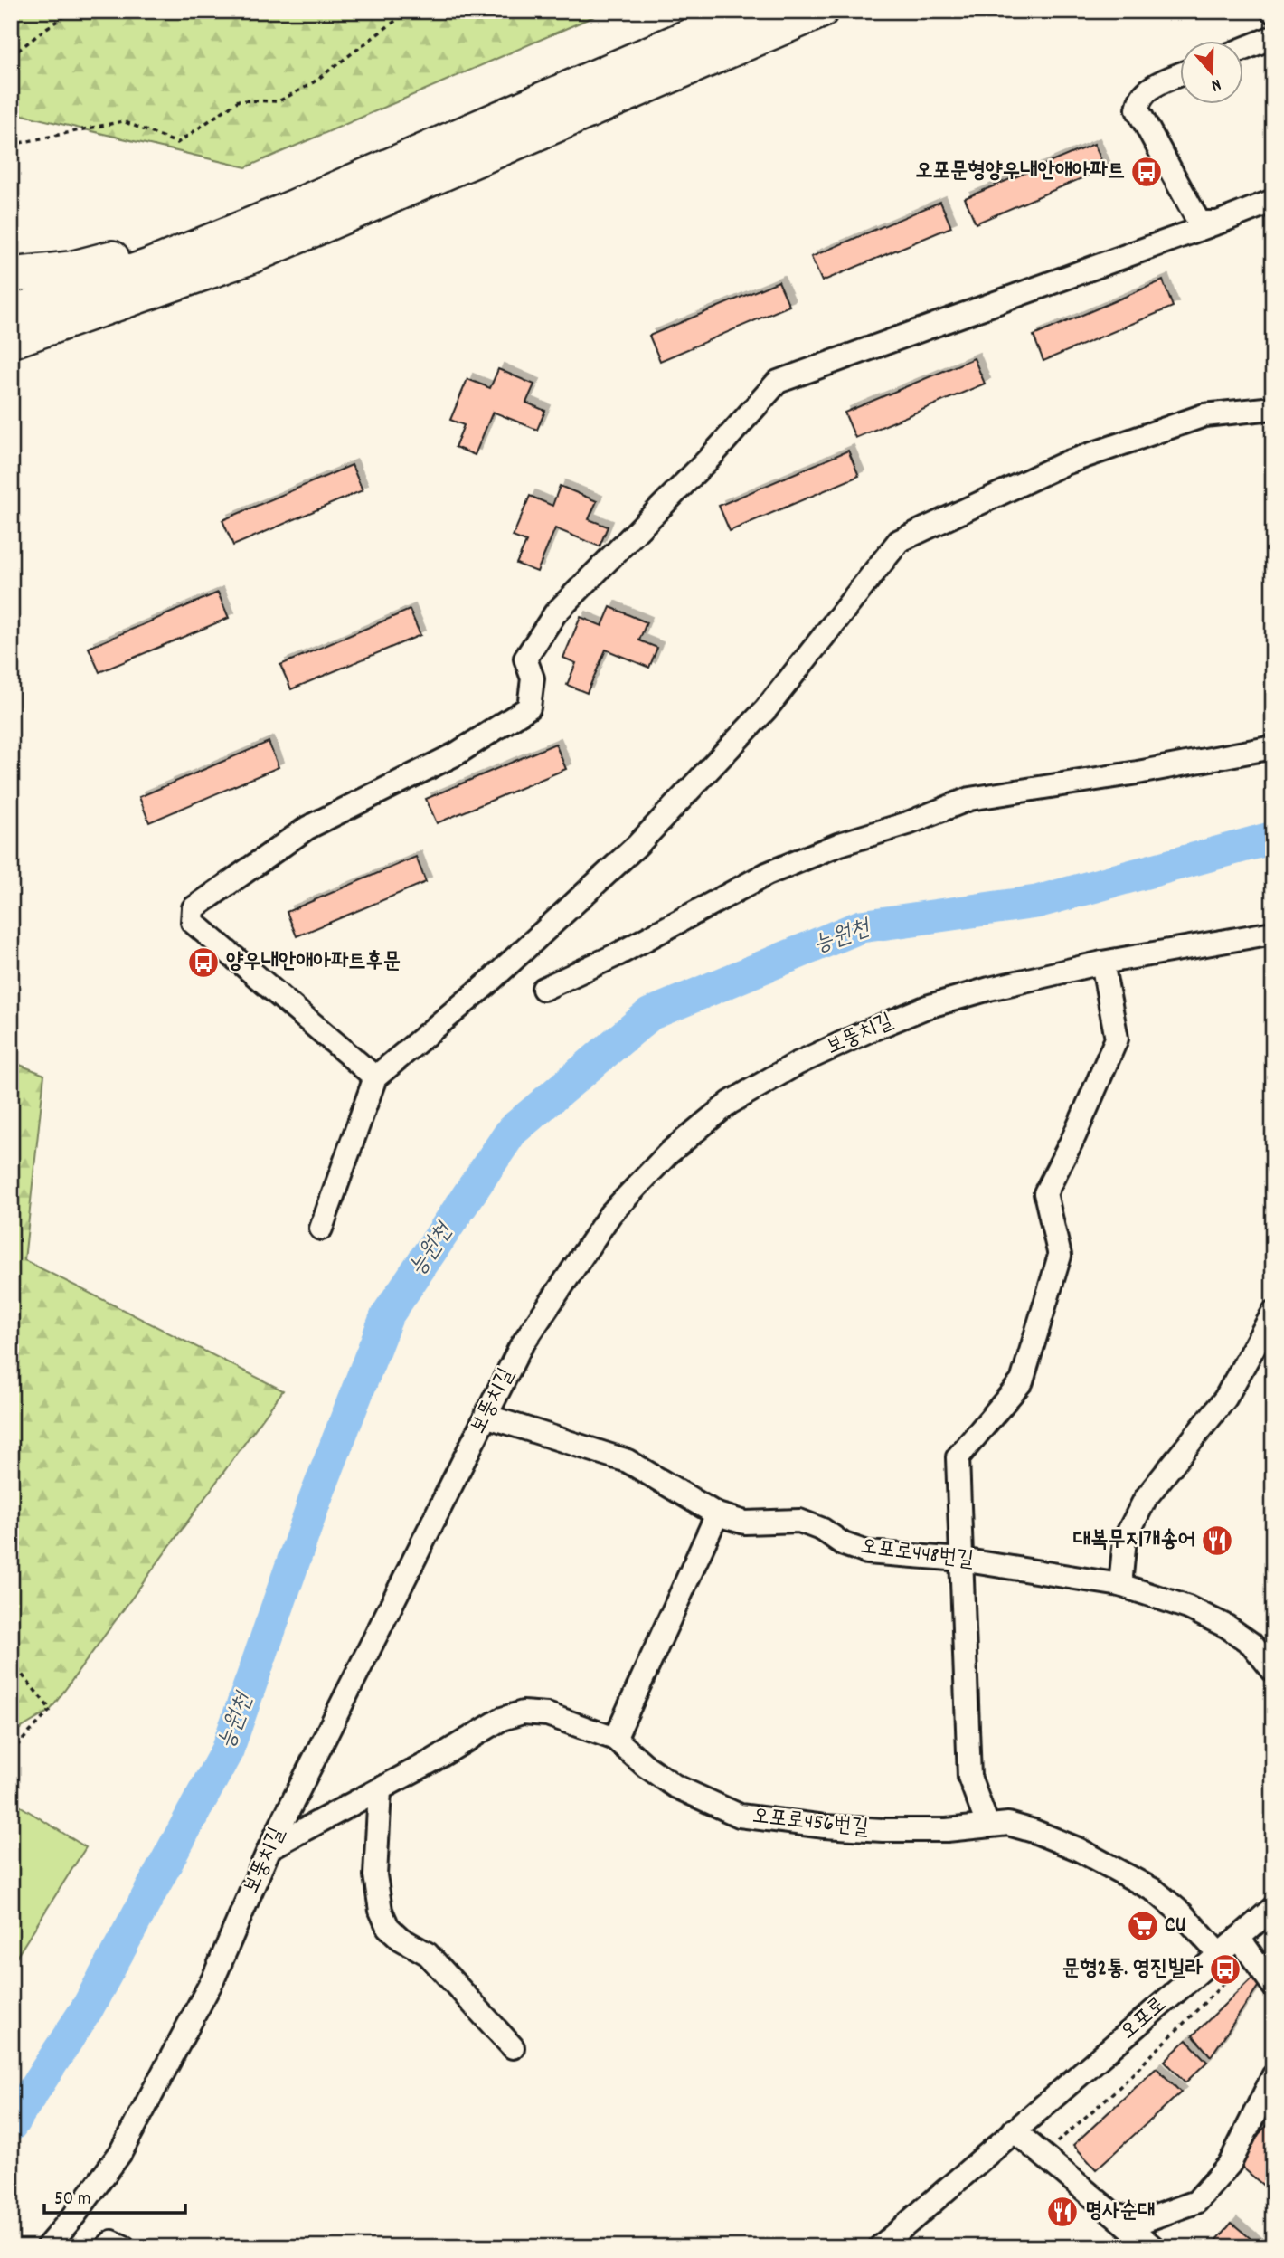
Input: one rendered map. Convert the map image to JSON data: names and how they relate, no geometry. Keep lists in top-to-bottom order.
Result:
{
  "streets": {
    "street": [
      "보뚱치길",
      "오포로448번길",
      "오포로456번길",
      "오포로"
    ]
  },
  "crossings": [
    ["보뚱치길", "오포로448번길"],
    ["보뚱치길", "오포로456번길"],
    ["오포로456번길", "오포로"]
  ],
  "water": ["능원천"],
  "places": {
    "bus stop": ["오포문형양우내안애아파트", "양우내안애아파트후문", "문형2통. 영진빌라"],
    "restaurant": ["대복무지개송어", "명사순대"],
    "supermarket": ["CU"]
  },
  "scale_bar": "50 m",
  "north": "bottom"
}
